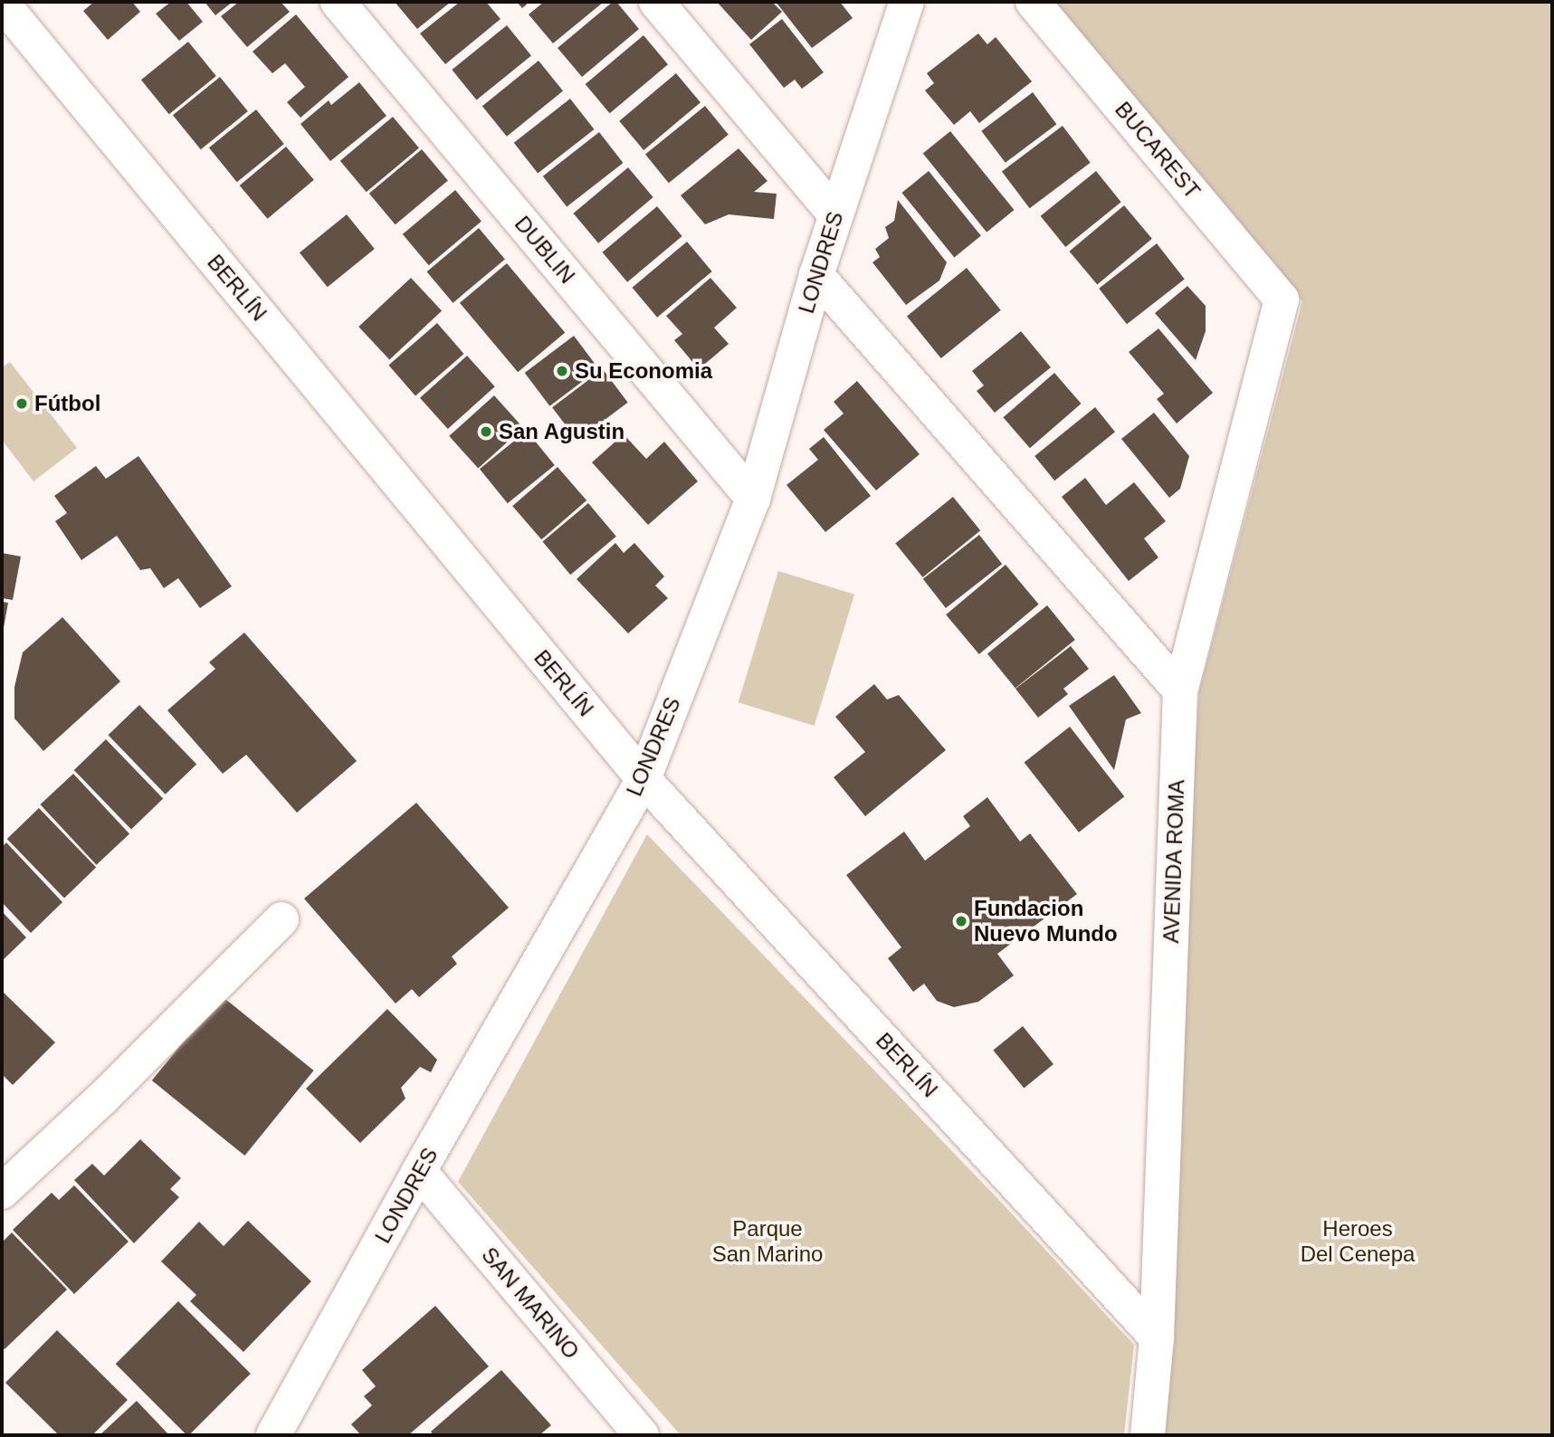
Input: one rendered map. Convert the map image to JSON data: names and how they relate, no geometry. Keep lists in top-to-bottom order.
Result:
{
  "streets": {
    "street": [
      "BUCAREST",
      "DUBLIN",
      "LONDRES",
      "BERLÍN",
      "AVENIDA ROMA",
      "SAN MARINO"
    ]
  },
  "crossings": [
    ["BUCAREST", "AVENIDA ROMA"],
    ["DUBLIN", "LONDRES"],
    ["LONDRES", "BERLÍN"],
    ["LONDRES", "SAN MARINO"],
    ["BERLÍN", "AVENIDA ROMA"]
  ],
  "parks": ["Parque San Marino", "Heroes Del Cenepa"],
  "places": [
    "Su Economia",
    "Fútbol",
    "San Agustin",
    "Fundacion Nuevo Mundo"
  ]
}
